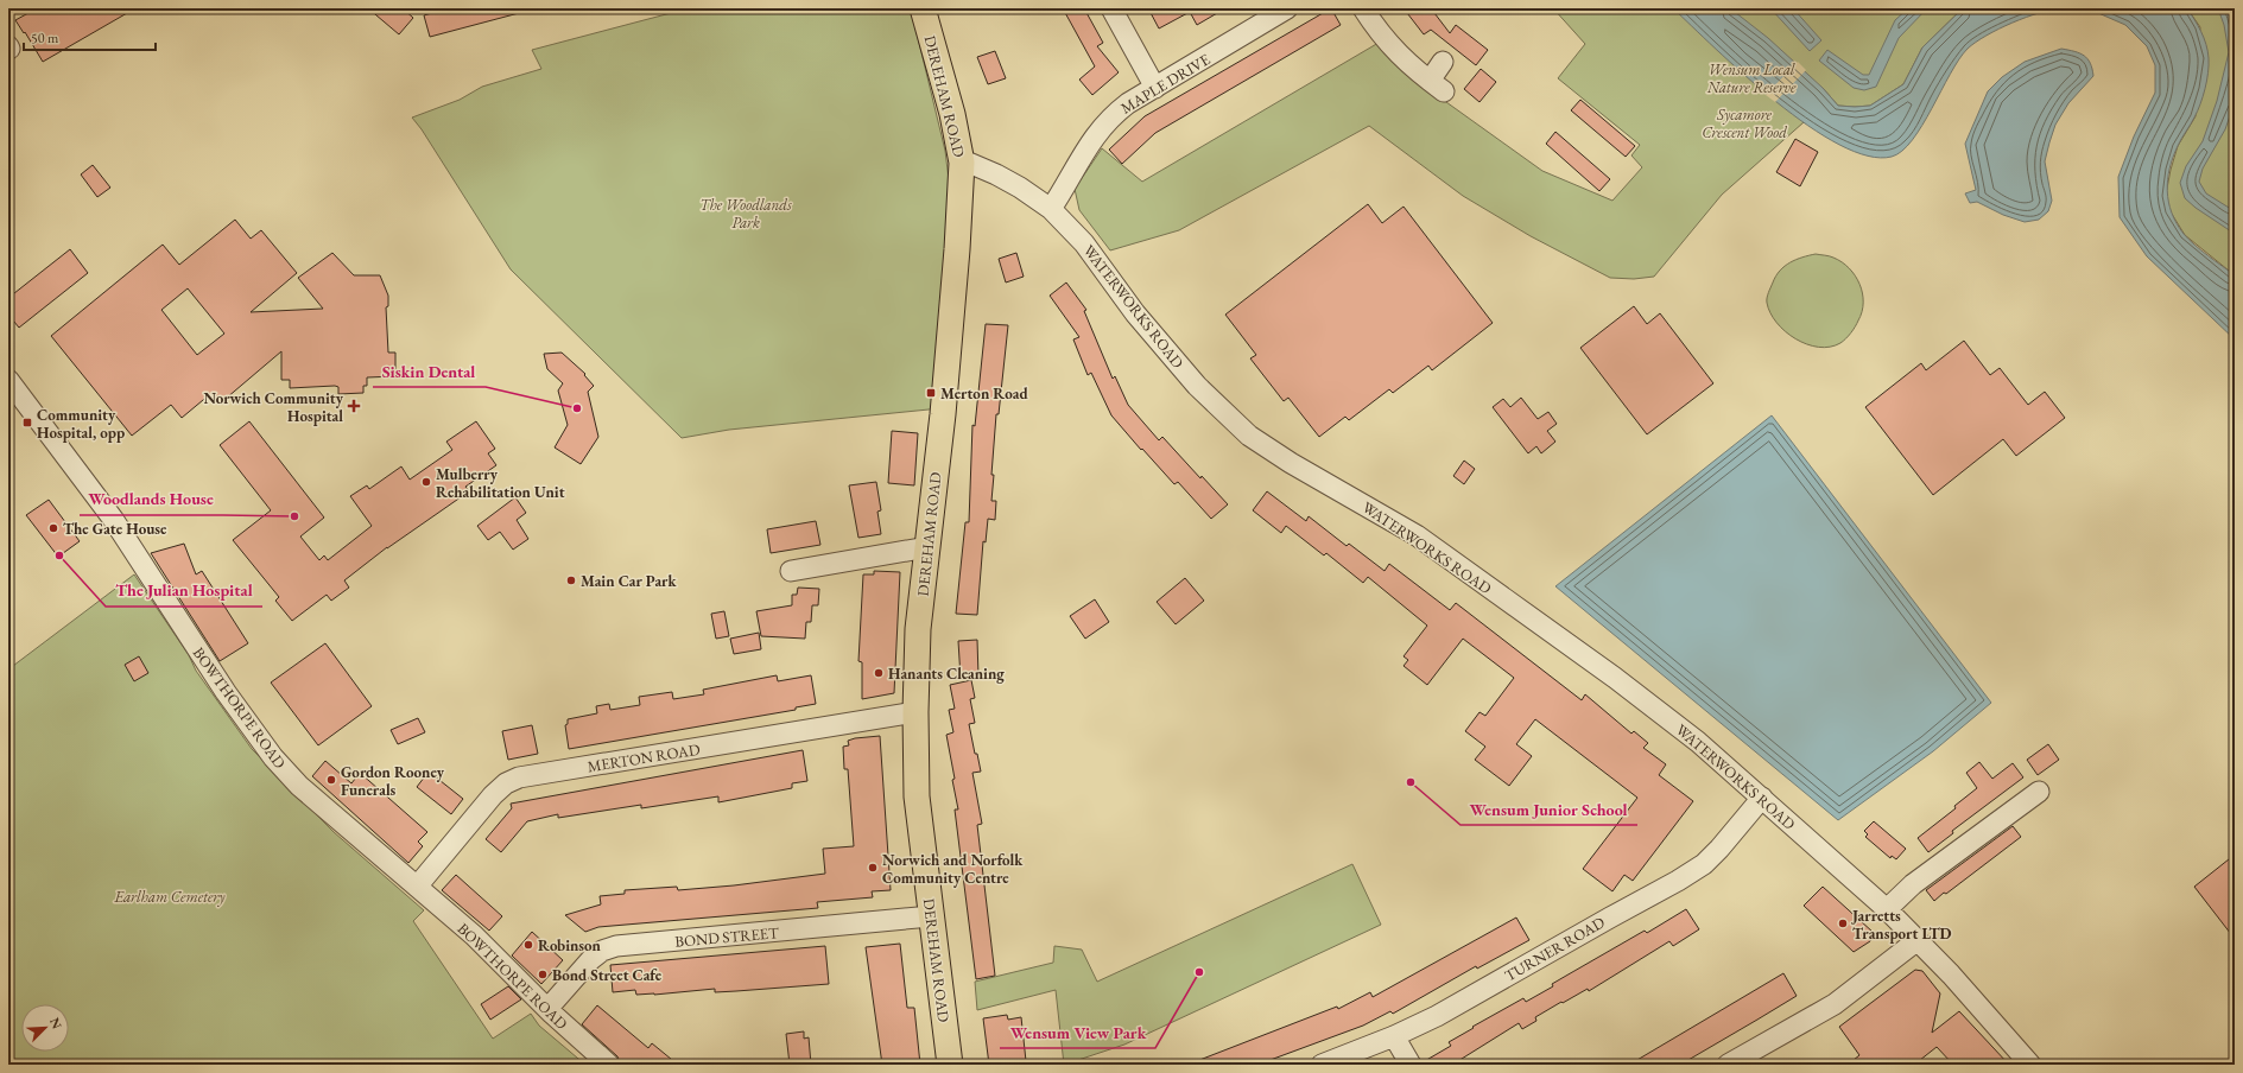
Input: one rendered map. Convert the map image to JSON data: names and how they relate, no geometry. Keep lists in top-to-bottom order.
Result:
{
  "streets": {
    "main road": ["DEREHAM ROAD"],
    "street": [
      "MAPLE DRIVE",
      "WATERWORKS ROAD",
      "BOWTHORPE ROAD",
      "MERTON ROAD",
      "BOND STREET",
      "TURNER ROAD"
    ]
  },
  "crossings": [
    ["MAPLE DRIVE", "WATERWORKS ROAD"],
    ["DEREHAM ROAD", "WATERWORKS ROAD"],
    ["DEREHAM ROAD", "MERTON ROAD"],
    ["DEREHAM ROAD", "BOND STREET"],
    ["WATERWORKS ROAD", "TURNER ROAD"],
    ["BOWTHORPE ROAD", "MERTON ROAD"],
    ["BOWTHORPE ROAD", "BOND STREET"]
  ],
  "parks": [
    "Wensum Local Nature Reserve",
    "Sycamore Crescent Wood",
    "The Woodlands Park",
    "Earlham Cemetery"
  ],
  "places": {
    "transit": ["Merton Road", "Community Hospital, opp"],
    "health": ["Norwich Community Hospital"],
    "other": [
      "Siskin Dental",
      "Mulberry Rehabilitation Unit",
      "Woodlands House",
      "The Gate House",
      "The Julian Hospital",
      "Main Car Park",
      "Hanants Cleaning",
      "Gordon Rooney Funerals",
      "Wensum Junior School",
      "Norwich and Norfolk Community Centre",
      "Jarretts Transport LTD",
      "Robinson",
      "Wensum View Park",
      "Bond Street Cafe"
    ]
  },
  "scale_bar": "50 m",
  "north": "top right"
}
